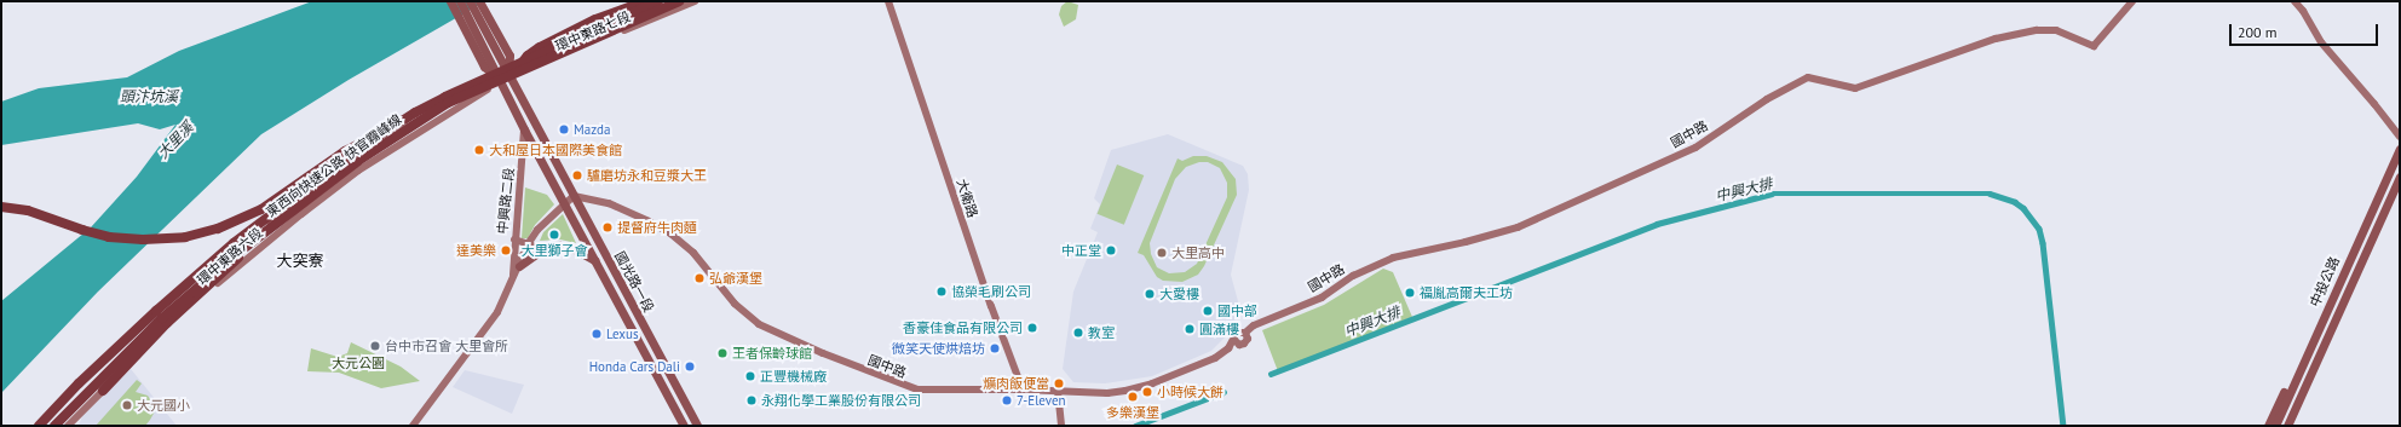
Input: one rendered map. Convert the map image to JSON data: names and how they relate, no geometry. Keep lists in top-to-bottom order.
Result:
{
  "streets": {
    "highway": ["東西向快速公路 快官霧峰線"],
    "main road": ["國光路一段", "中投公路"],
    "street": [
      "環中東路七段",
      "國中路",
      "大衛路",
      "中興路二段",
      "環中東路六段"
    ]
  },
  "crossings": [
    ["環中東路七段", "環中東路六段"],
    ["環中東路七段", "國光路一段"],
    ["國中路", "大衛路"],
    ["國中路", "中興路二段"],
    ["國中路", "國光路一段"],
    ["東西向快速公路 快官霧峰線", "環中東路六段"],
    ["中興路二段", "國光路一段"],
    ["環中東路六段", "國光路一段"]
  ],
  "districts": ["大突寮"],
  "water": ["頭汴坑溪", "大里溪", "中興大排"],
  "parks": ["大元公園"],
  "places": [
    "Mazda",
    "大和屋日本國際美食館",
    "驢磨坊永和豆漿大王",
    "提督府牛肉麵",
    "大里獅子會",
    "達美樂",
    "中正堂",
    "大里高中",
    "弘爺漢堡",
    "協榮毛刷公司",
    "福胤高爾夫工坊",
    "大愛樓",
    "國中部",
    "香豪佳食品有限公司",
    "圓滿樓",
    "教室",
    "Lexus",
    "台中市召會 大里會所",
    "微笑天使烘焙坊",
    "王者保齡球館",
    "Honda Cars Dali",
    "正豐機械廠",
    "爌肉飯便當",
    "小時候大餅",
    "多樂漢堡",
    "永翔化學工業股份有限公司",
    "7-Eleven",
    "大元國小"
  ],
  "scale_bar": "200 m"
}
